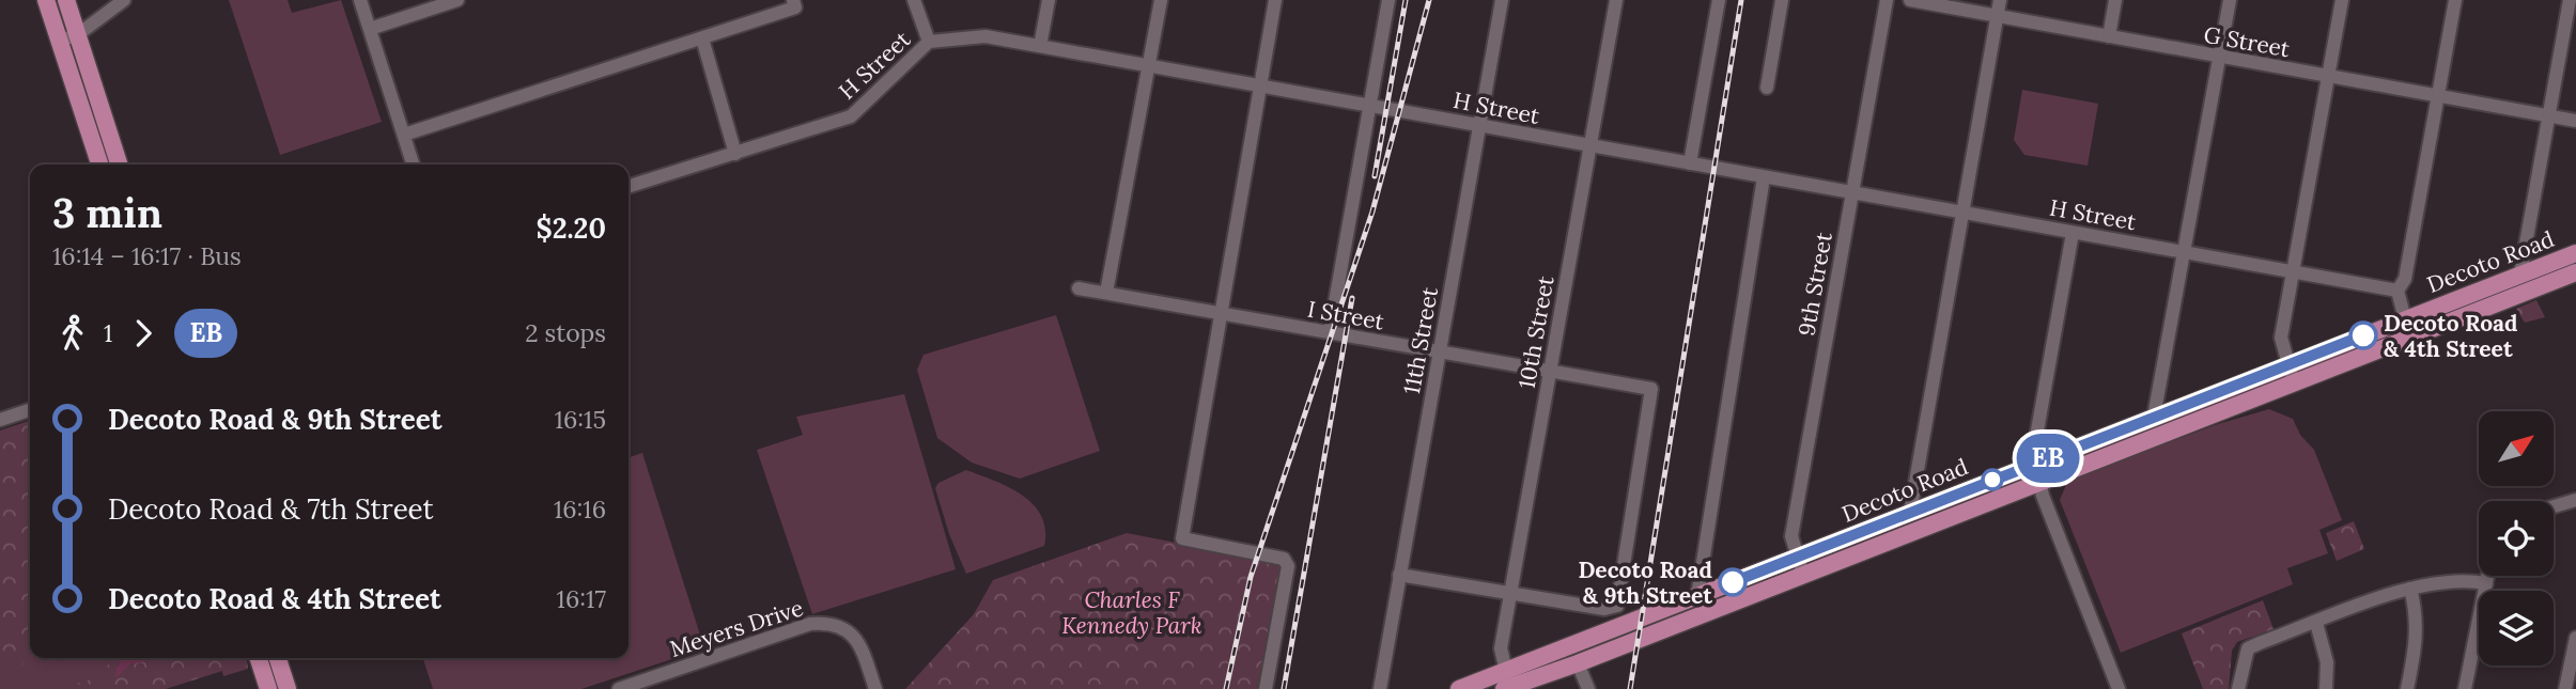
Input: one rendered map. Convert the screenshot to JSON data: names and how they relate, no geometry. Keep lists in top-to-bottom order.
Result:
{
  "streets": {
    "main road": ["Decoto Road"],
    "street": [
      "G Street",
      "H Street",
      "9th Street",
      "I Street",
      "10th Street",
      "11th Street",
      "Meyers Drive"
    ]
  },
  "crossings": [
    ["H Street", "9th Street"],
    ["H Street", "10th Street"],
    ["H Street", "11th Street"],
    ["Decoto Road", "9th Street"],
    ["Decoto Road", "10th Street"],
    ["I Street", "10th Street"],
    ["I Street", "11th Street"]
  ],
  "parks": ["Charles F Kennedy Park"],
  "places": ["Decoto Road & 4th Street", "Decoto Road & 9th Street"],
  "lines": ["bus line EB"],
  "north": "top right",
  "page": {
    "on_map": "EB",
    "heading": ["3 min", "16:14 – 16:17 · Bus", "$2.20"],
    "legs": ["1", "EB", "2 stops"],
    "list": [
      {
        "name": "Decoto Road & 9th Street",
        "value": "16:15"
      },
      {
        "name": "Decoto Road & 7th Street",
        "value": "16:16"
      },
      {
        "name": "Decoto Road & 4th Street",
        "value": "16:17"
      }
    ]
  }
}
